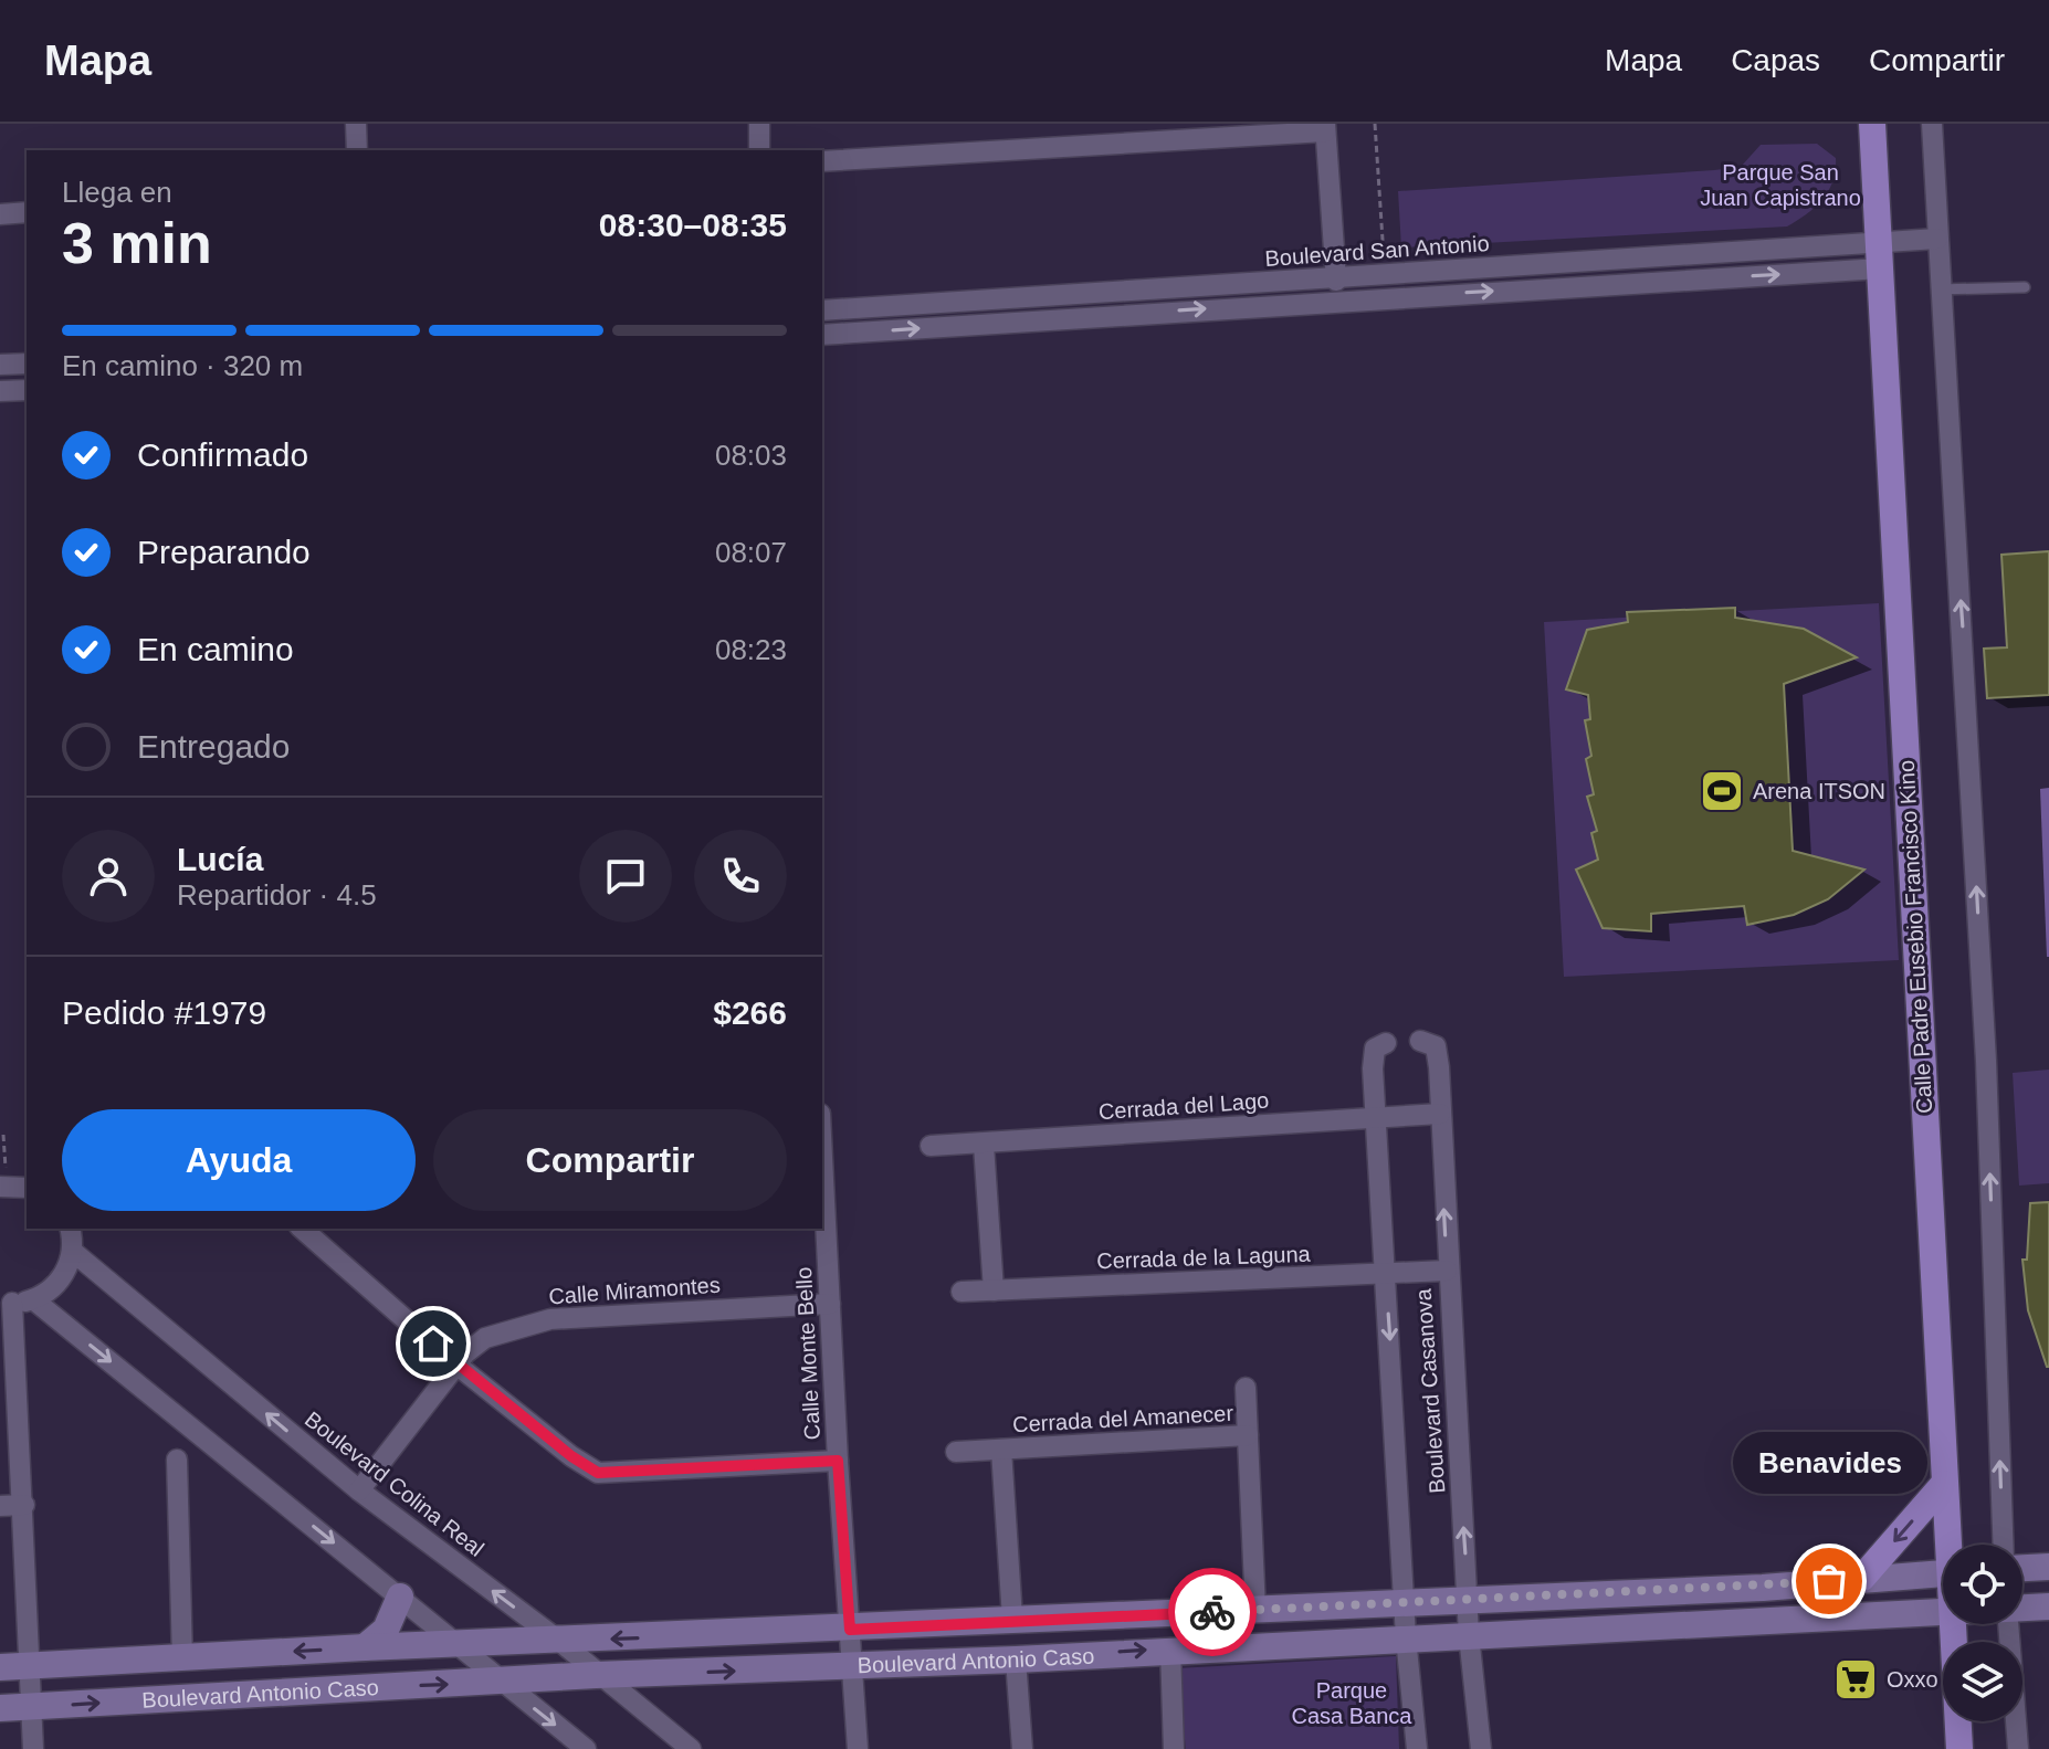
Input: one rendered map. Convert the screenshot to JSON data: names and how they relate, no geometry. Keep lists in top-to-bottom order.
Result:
{
  "streets": {
    "main road": ["Calle Padre Eusebio Francisco Kino", "Boulevard Antonio Caso"],
    "street": [
      "Boulevard San Antonio",
      "Cerrada del Lago",
      "Cerrada de la Laguna",
      "Calle Miramontes",
      "Calle Monte Bello",
      "Boulevard Casanova",
      "Cerrada del Amanecer",
      "Boulevard Colina Real"
    ]
  },
  "crossings": [
    ["Boulevard San Antonio", "Calle Padre Eusebio Francisco Kino"],
    ["Cerrada del Lago", "Boulevard Casanova"],
    ["Cerrada de la Laguna", "Boulevard Casanova"],
    ["Calle Miramontes", "Calle Monte Bello"],
    ["Calle Miramontes", "Boulevard Colina Real"],
    ["Calle Monte Bello", "Boulevard Antonio Caso"],
    ["Boulevard Casanova", "Boulevard Antonio Caso"],
    ["Cerrada del Amanecer", "Boulevard Antonio Caso"],
    ["Boulevard Colina Real", "Boulevard Antonio Caso"]
  ],
  "parks": ["Parque San Juan Capistrano", "Parque Casa Banca"],
  "places": {
    "sports": ["Arena ITSON"],
    "other": ["Benavides"],
    "supermarket": ["Oxxo"]
  },
  "page": {
    "header": "Mapa",
    "nav": ["Mapa", "Capas", "Compartir"],
    "heading": ["3 min", "Llega en", "08:30–08:35"],
    "panel": [
      "Lucía",
      "Repartidor · 4.5",
      "Pedido #1979",
      "$266"
    ],
    "bar": "En camino · 320 m",
    "list": [
      ["Confirmado", "08:03"],
      ["Preparando", "08:07"],
      ["En camino", "08:23"],
      "Entregado"
    ],
    "buttons": ["Ayuda", "Compartir"],
    "bubble": "Benavides"
  }
}
